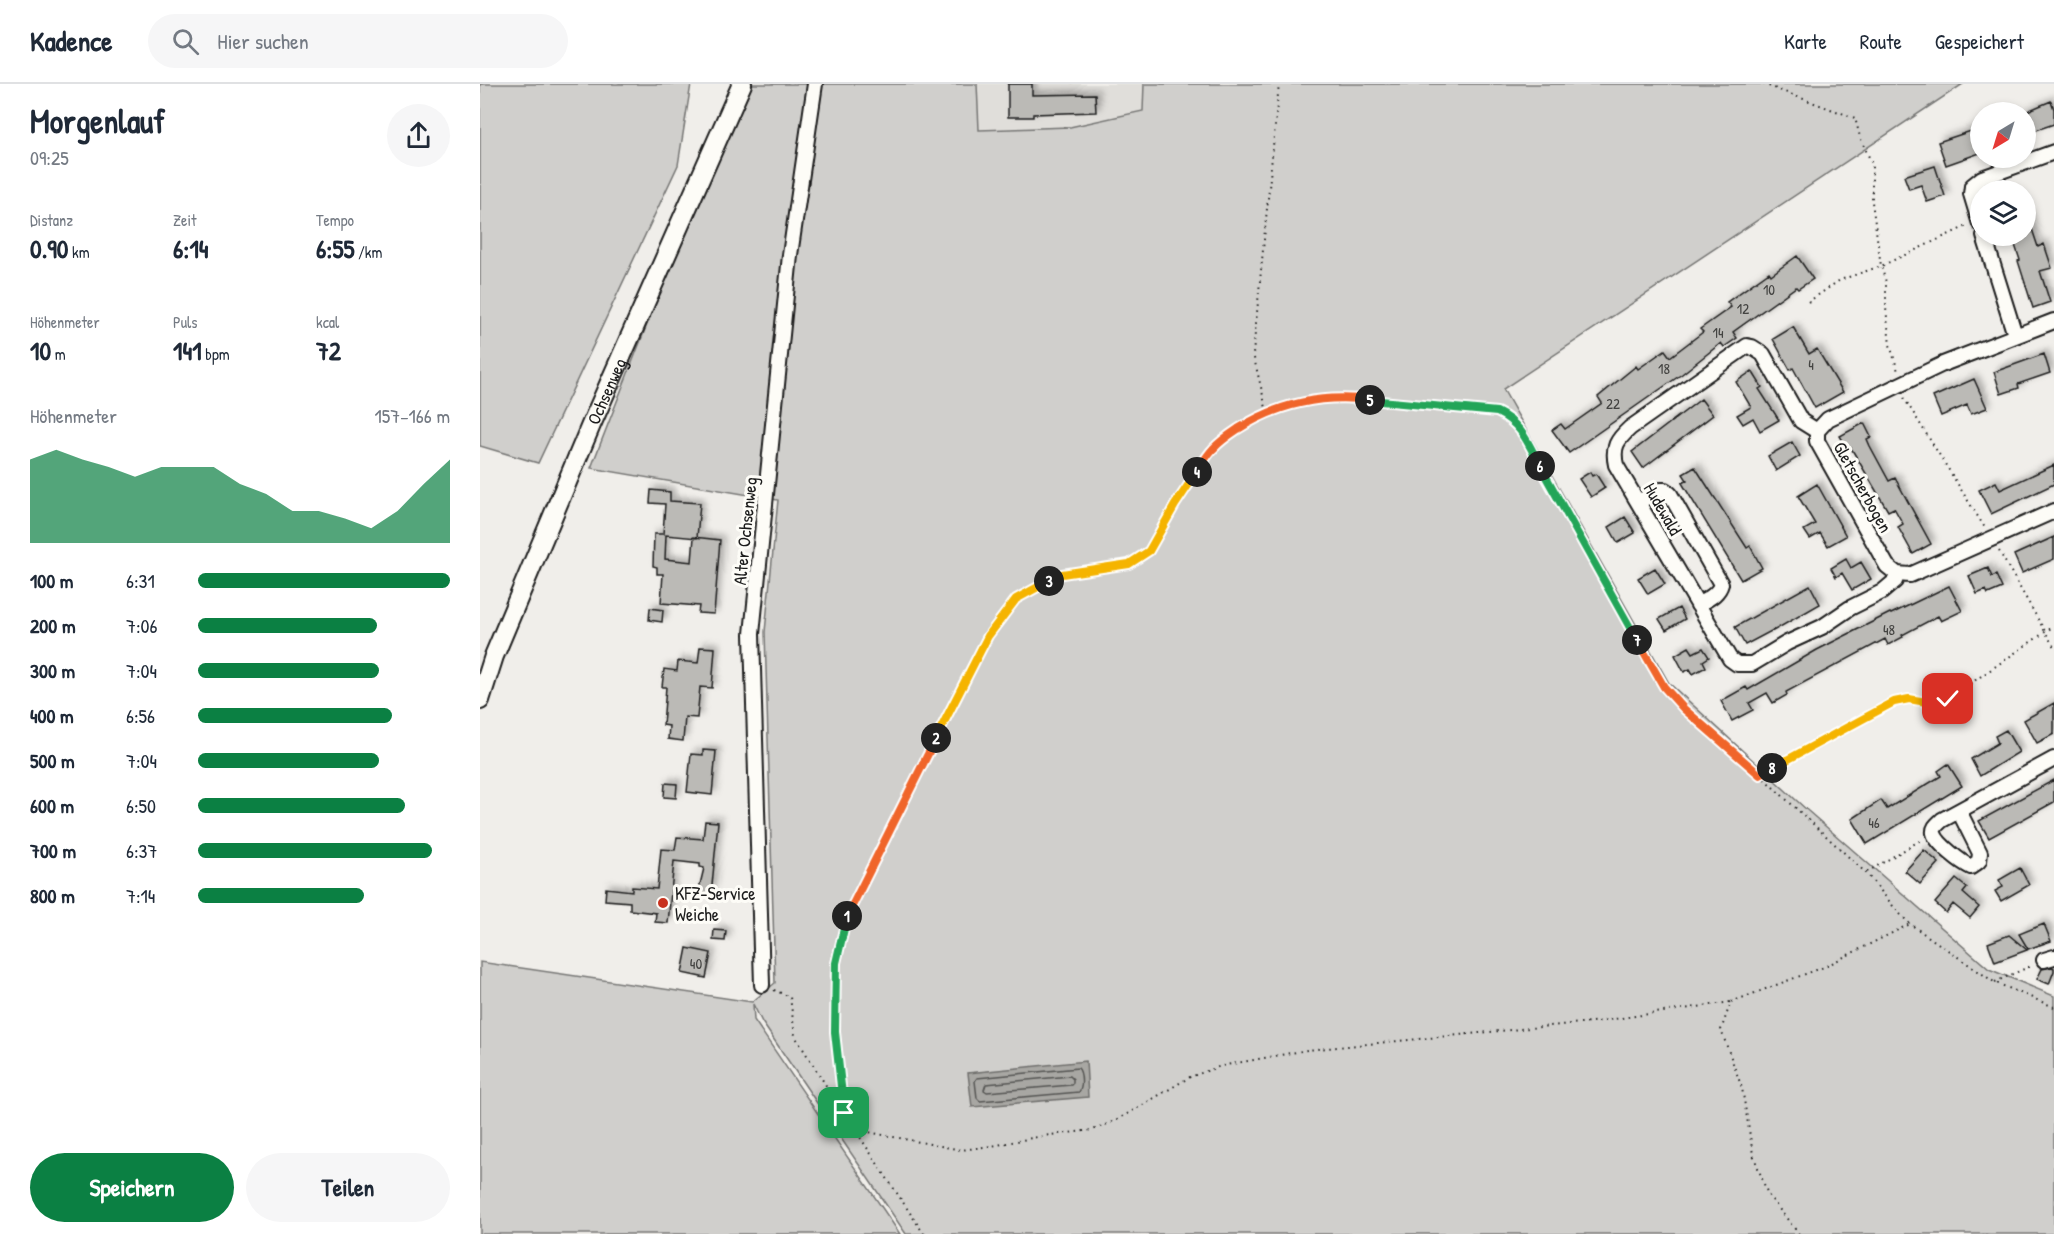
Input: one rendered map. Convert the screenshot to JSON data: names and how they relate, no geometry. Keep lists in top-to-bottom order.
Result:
{
  "streets": {
    "main road": ["Ochsenweg"],
    "street": ["Gletscherbogen", "Hudewald", "Alter Ochsenweg"]
  },
  "crossings": [
    ["Gletscherbogen", "Hudewald"]
  ],
  "places": ["KFZ-Service Weiche"],
  "house_numbers": [
    "10",
    "12",
    "14",
    "4",
    "18",
    "22",
    "48",
    "46",
    "40"
  ],
  "north": "bottom left",
  "page": {
    "header": "Kadence",
    "search": "Hier suchen",
    "nav": ["Karte", "Route", "Gespeichert"],
    "heading": ["Morgenlauf", "09:25"],
    "stats": [
      ["Distanz", "0.90 km"],
      ["Zeit", "6:14"],
      ["Tempo", "6:55 /km"],
      ["Höhenmeter", "10 m"],
      ["Puls", "141 bpm"],
      ["kcal", "72"]
    ],
    "pins": [
      "5",
      "6",
      "4",
      "3",
      "7",
      "2",
      "8",
      "1"
    ],
    "chart": ["Höhenmeter", "157–166 m"],
    "list": [
      {
        "name": "100 m",
        "note": "6:31"
      },
      {
        "name": "200 m",
        "note": "7:06"
      },
      {
        "name": "300 m",
        "note": "7:04"
      },
      {
        "name": "400 m",
        "note": "6:56"
      },
      {
        "name": "500 m",
        "note": "7:04"
      },
      {
        "name": "600 m",
        "note": "6:50"
      },
      {
        "name": "700 m",
        "note": "6:37"
      },
      {
        "name": "800 m",
        "note": "7:14"
      }
    ],
    "buttons": ["Speichern", "Teilen"]
  }
}
